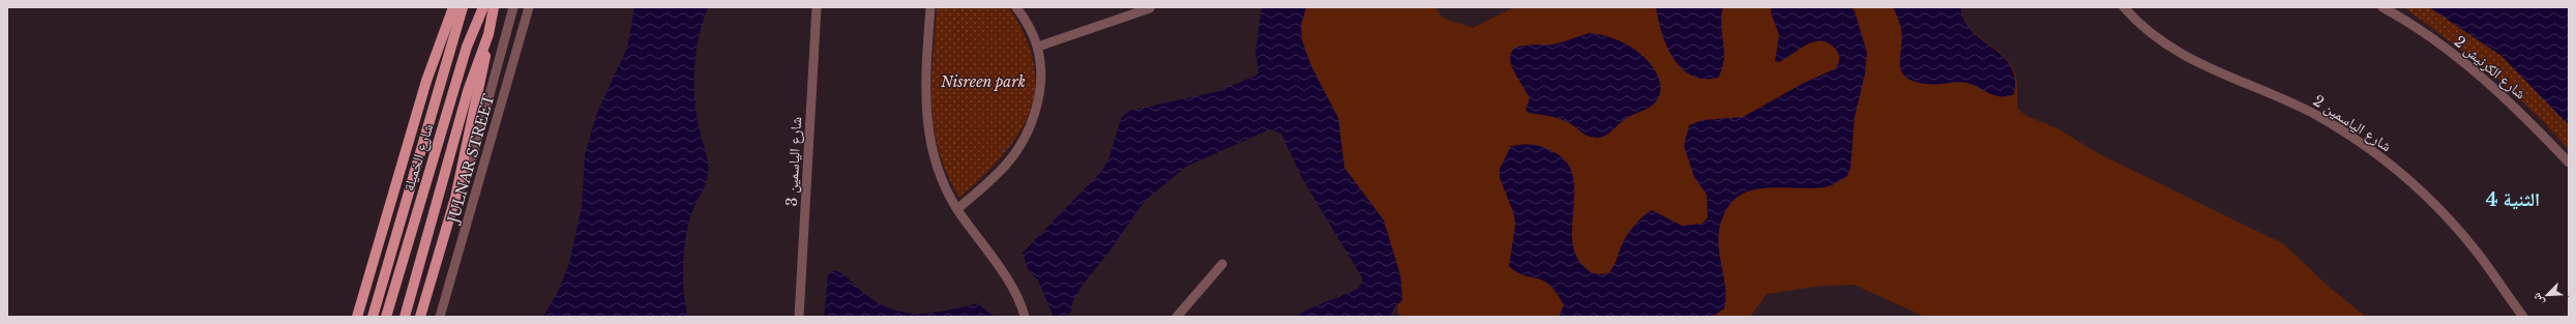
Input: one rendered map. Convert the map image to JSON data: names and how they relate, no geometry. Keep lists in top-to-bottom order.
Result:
{
  "streets": {
    "main road": ["شارع الخميلة"],
    "street": [
      "شارع الكرنيش 2",
      "شارع الياسمين 2",
      "JULNAR STREET",
      "شارع الياسمين 3"
    ]
  },
  "districts": ["الثنية 4"],
  "parks": ["Nisreen park"],
  "north": "bottom left"
}
